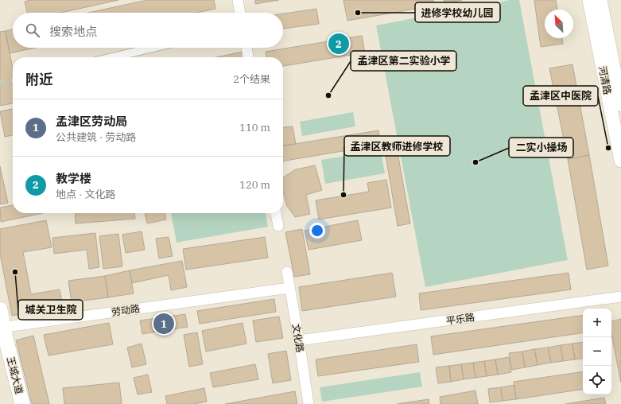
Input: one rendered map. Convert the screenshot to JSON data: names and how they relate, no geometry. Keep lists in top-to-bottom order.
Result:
{
  "streets": {
    "main road": ["王城大道"],
    "street": [
      "河清路",
      "劳动路",
      "平乐路",
      "文化路"
    ]
  },
  "crossings": [
    ["劳动路", "文化路"],
    ["劳动路", "王城大道"],
    ["平乐路", "文化路"]
  ],
  "places": [
    "进修学校幼儿园",
    "孟津区第二实验小学",
    "孟津区中医院",
    "二实小操场",
    "孟津区教师进修学校",
    "城关卫生院"
  ],
  "north": "top left",
  "page": {
    "search": "搜索地点",
    "pins": ["2", "1"],
    "heading": ["附近", "2个结果"],
    "list": [
      {
        "mark": "1",
        "name": "孟津区劳动局",
        "note": "公共建筑 · 劳动路",
        "value": "110 m"
      },
      {
        "mark": "2",
        "name": "教学楼",
        "note": "地点 · 文化路",
        "value": "120 m"
      }
    ],
    "map_buttons": ["+", "−"]
  }
}
